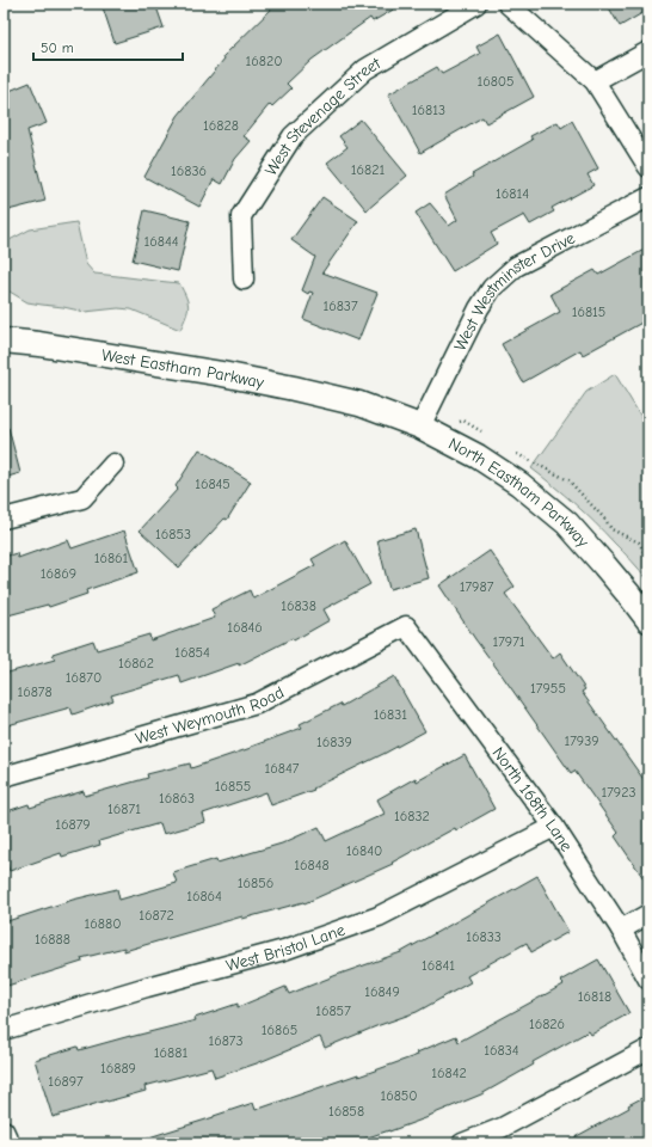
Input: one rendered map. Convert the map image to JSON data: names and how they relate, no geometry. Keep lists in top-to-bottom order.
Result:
{
  "streets": {
    "street": [
      "West Stevenage Street",
      "West Westminster Drive",
      "West Eastham Parkway",
      "North Eastham Parkway",
      "West Weymouth Road",
      "North 168th Lane",
      "West Bristol Lane"
    ]
  },
  "crossings": [
    ["West Westminster Drive", "North Eastham Parkway"],
    ["West Eastham Parkway", "North Eastham Parkway"],
    ["West Weymouth Road", "North 168th Lane"],
    ["North 168th Lane", "West Bristol Lane"]
  ],
  "house_numbers": [
    "16820",
    "16805",
    "16813",
    "16828",
    "16821",
    "16836",
    "16814",
    "16844",
    "16837",
    "16815",
    "16845",
    "16853",
    "16861",
    "16869",
    "17987",
    "16838",
    "16846",
    "17971",
    "16854",
    "16862",
    "16870",
    "17955",
    "16878",
    "16831",
    "17939",
    "16839",
    "16847",
    "16855",
    "17923",
    "16863",
    "16871",
    "16832",
    "16879",
    "16840",
    "16848",
    "16856",
    "16864",
    "16872",
    "16880",
    "16833",
    "16888",
    "16841",
    "16849",
    "16818",
    "16857",
    "16826",
    "16865",
    "16873",
    "16834",
    "16881",
    "16889",
    "16842",
    "16897",
    "16850",
    "16858"
  ],
  "scale_bar": "50 m"
}
